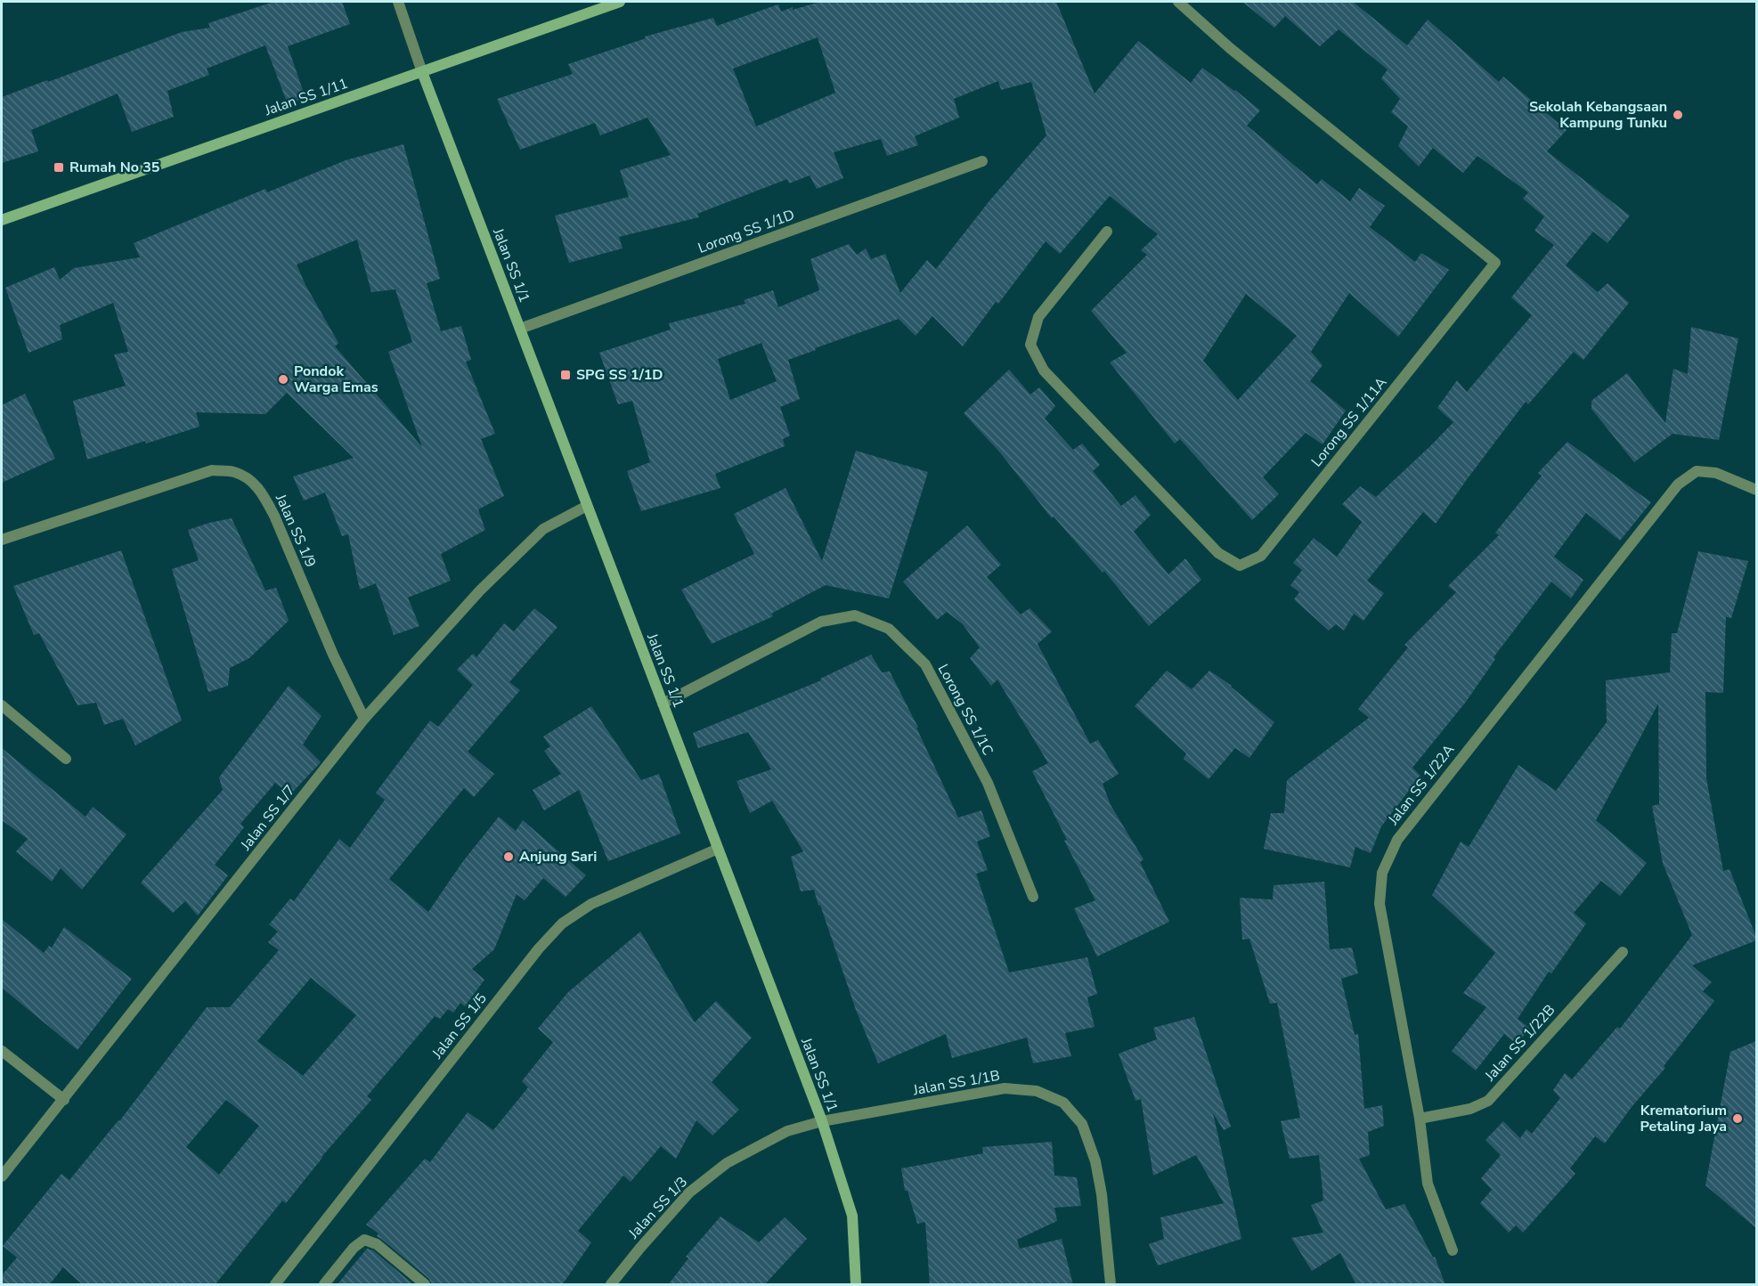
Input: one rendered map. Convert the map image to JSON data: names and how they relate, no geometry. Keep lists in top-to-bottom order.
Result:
{
  "streets": {
    "street": [
      "Jalan SS 1/11",
      "Lorong SS 1/1D",
      "Jalan SS 1/1",
      "Lorong SS 1/11A",
      "Jalan SS 1/9",
      "Lorong SS 1/1C",
      "Jalan SS 1/22A",
      "Jalan SS 1/7",
      "Jalan SS 1/5",
      "Jalan SS 1/22B",
      "Jalan SS 1/1B",
      "Jalan SS 1/3"
    ]
  },
  "crossings": [
    ["Jalan SS 1/11", "Jalan SS 1/1"],
    ["Lorong SS 1/1D", "Jalan SS 1/1"],
    ["Jalan SS 1/1", "Lorong SS 1/1C"],
    ["Jalan SS 1/1", "Jalan SS 1/7"],
    ["Jalan SS 1/1", "Jalan SS 1/5"],
    ["Jalan SS 1/1", "Jalan SS 1/1B"],
    ["Jalan SS 1/1", "Jalan SS 1/3"],
    ["Jalan SS 1/9", "Jalan SS 1/7"],
    ["Jalan SS 1/22A", "Jalan SS 1/22B"],
    ["Jalan SS 1/1B", "Jalan SS 1/3"]
  ],
  "places": {
    "other": [
      "Sekolah Kebangsaan Kampung Tunku",
      "Pondok Warga Emas",
      "Anjung Sari",
      "Krematorium Petaling Jaya"
    ],
    "transit": ["Rumah No 35", "SPG SS 1/1D"]
  }
}
